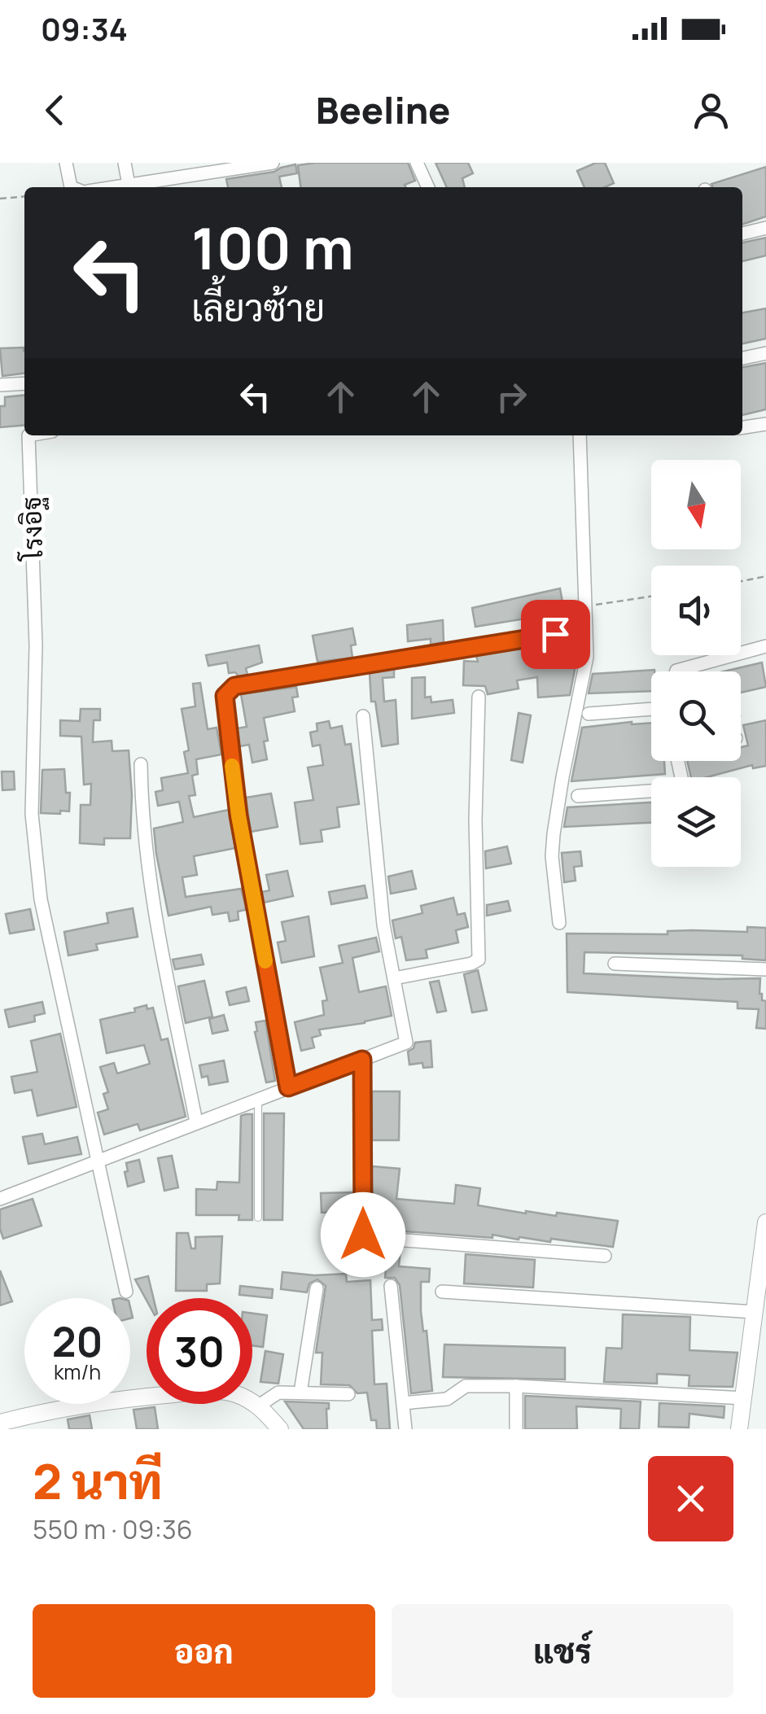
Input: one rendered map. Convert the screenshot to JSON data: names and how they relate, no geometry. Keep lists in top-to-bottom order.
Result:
{
  "streets": {
    "street": ["โรงอิฐ"]
  },
  "north": "bottom",
  "page": {
    "status": "09:34",
    "header": "Beeline",
    "turn": ["100 m", "เลี้ยวซ้าย"],
    "speed": "20 km/h",
    "limit": "30",
    "heading": ["2 นาที", "550 m · 09:36"],
    "buttons": ["ออก", "แชร์"]
  }
}
